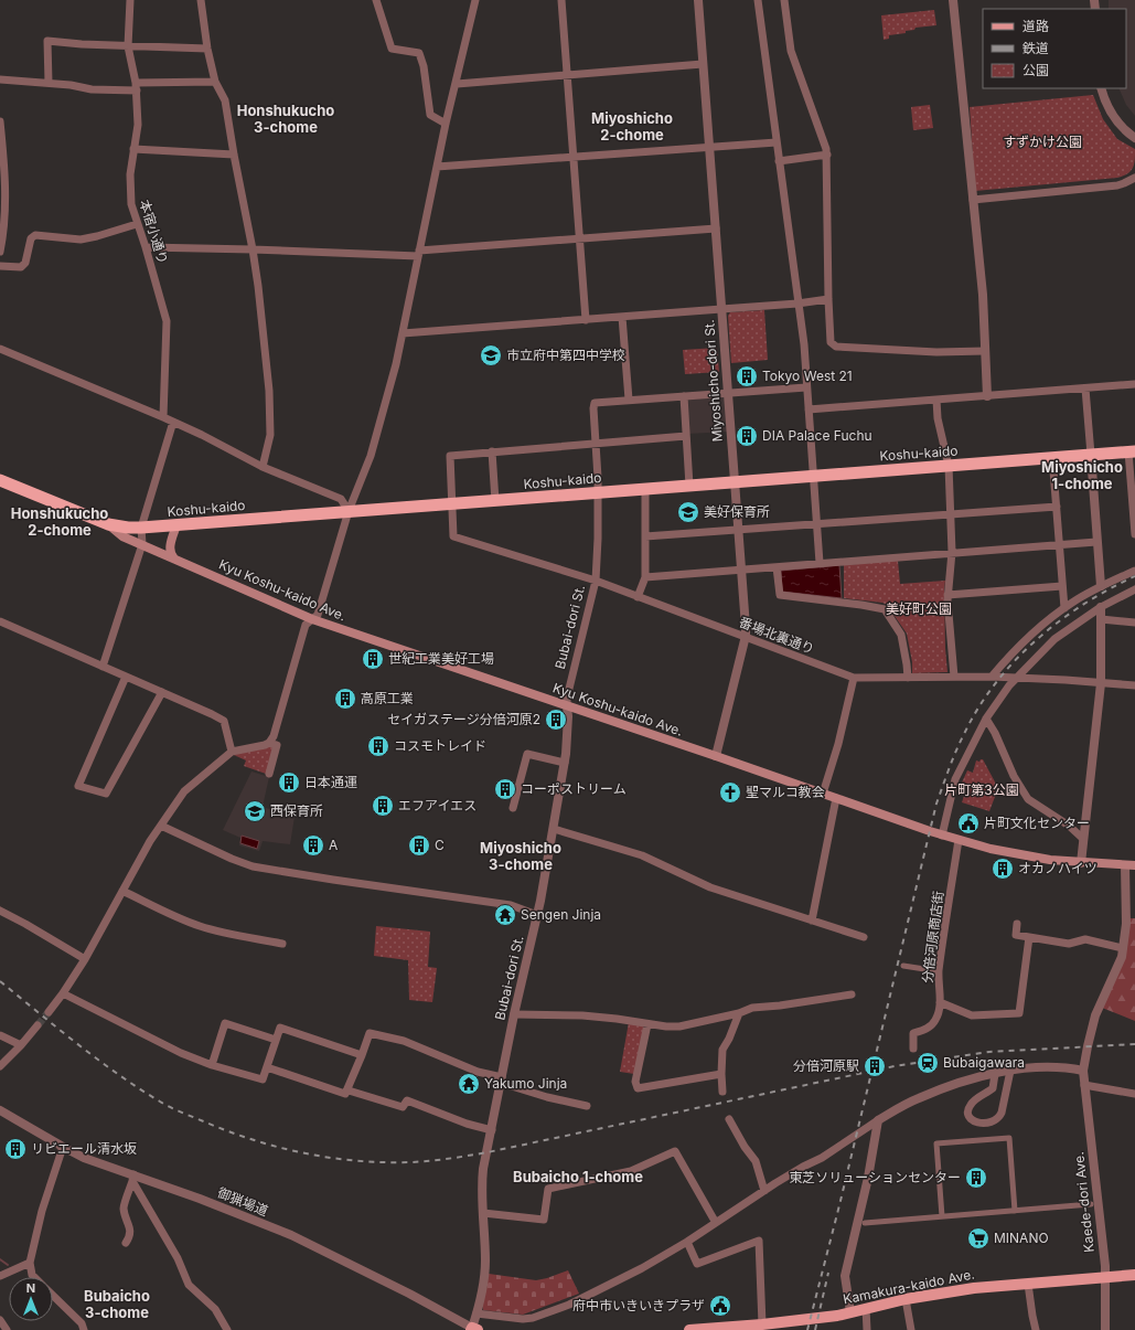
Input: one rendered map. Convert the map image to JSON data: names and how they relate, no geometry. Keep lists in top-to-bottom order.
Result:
{
  "streets": {
    "highway": ["Koshu-kaido"],
    "main road": ["Kyu Koshu-kaido Ave.", "Kamakura-kaido Ave."],
    "street": [
      "本宿小通り",
      "Miyoshicho-dori St.",
      "Bubai-dori St.",
      "番場北裏通り",
      "分倍河原商店街",
      "御猟場道",
      "Kaede-dori Ave."
    ]
  },
  "crossings": [
    ["Miyoshicho-dori St.", "Koshu-kaido"],
    ["Miyoshicho-dori St.", "Kyu Koshu-kaido Ave."],
    ["Miyoshicho-dori St.", "番場北裏通り"],
    ["Koshu-kaido", "Kyu Koshu-kaido Ave."],
    ["Koshu-kaido", "Bubai-dori St."],
    ["Koshu-kaido", "番場北裏通り"],
    ["Kyu Koshu-kaido Ave.", "Bubai-dori St."],
    ["Kyu Koshu-kaido Ave.", "分倍河原商店街"],
    ["Kyu Koshu-kaido Ave.", "Kaede-dori Ave."],
    ["Bubai-dori St.", "番場北裏通り"],
    ["Bubai-dori St.", "御猟場道"],
    ["Kaede-dori Ave.", "Kamakura-kaido Ave."]
  ],
  "districts": [
    "Honshukucho 3-chome",
    "Miyoshicho 2-chome",
    "Miyoshicho 1-chome",
    "Honshukucho 2-chome",
    "Miyoshicho 3-chome",
    "Bubaicho 1-chome",
    "Bubaicho 3-chome"
  ],
  "parks": ["すずかけ公園", "美好町公園", "片町第3公園"],
  "places": {
    "school or university": ["市立府中第四中学校", "美好保育所", "西保育所"],
    "building": [
      "Tokyo West 21",
      "DIA Palace Fuchu",
      "世紀工業美好工場",
      "高原工業",
      "セイガステージ分倍河原2",
      "コスモトレイド",
      "日本通運",
      "コーポストリーム",
      "エフアイエス",
      "A",
      "C",
      "オカノハイツ",
      "分倍河原駅",
      "リビエール清水坂",
      "東芝ソリューションセンター"
    ],
    "church": ["聖マルコ教会"],
    "public building": ["片町文化センター", "府中市いきいきプラザ"],
    "temple": ["Sengen Jinja", "Yakumo Jinja"],
    "station": ["Bubaigawara"],
    "supermarket": ["MINANO"]
  },
  "legend": ["道路", "鉄道", "公園"],
  "north": "top"
}
